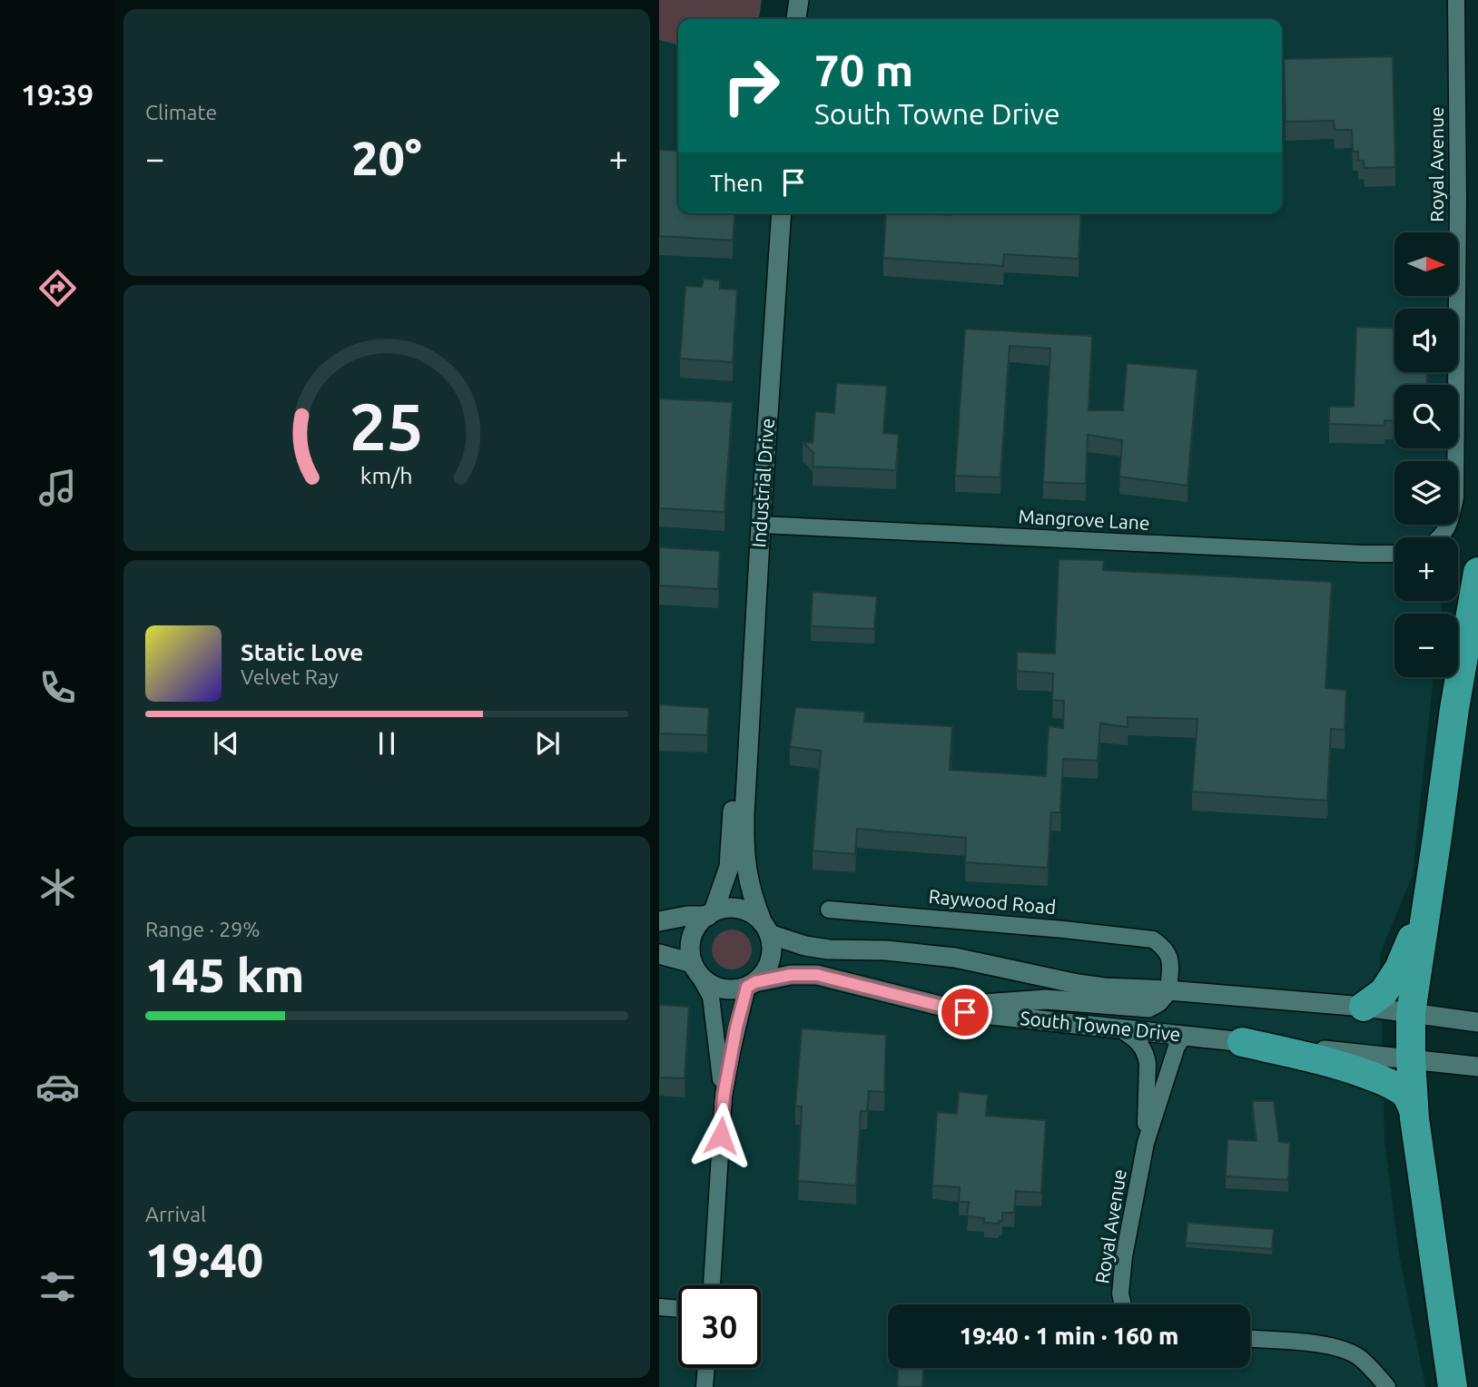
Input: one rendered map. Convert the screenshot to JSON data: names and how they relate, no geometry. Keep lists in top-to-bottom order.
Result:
{
  "streets": {
    "street": [
      "Royal Avenue",
      "Industrial Drive",
      "Mangrove Lane",
      "Raywood Road",
      "South Towne Drive"
    ]
  },
  "crossings": [
    ["Royal Avenue", "South Towne Drive"],
    ["Industrial Drive", "Mangrove Lane"],
    ["Industrial Drive", "South Towne Drive"],
    ["Raywood Road", "South Towne Drive"]
  ],
  "north": "right",
  "page": {
    "tabs": "19:39",
    "tile": [
      "Climate",
      ["Range · 29%", "145 km"],
      ["Arrival", "19:40"]
    ],
    "turn": ["70 m", "South Towne Drive"],
    "heat": ["−", "20°", "+"],
    "then": "Then",
    "map_buttons": ["+", "−"],
    "song": ["Static Love", "Velvet Ray"],
    "limit": "30",
    "trip": "19:40 · 1 min · 160 m",
    "gauge": ["25", "km/h"]
  }
}
